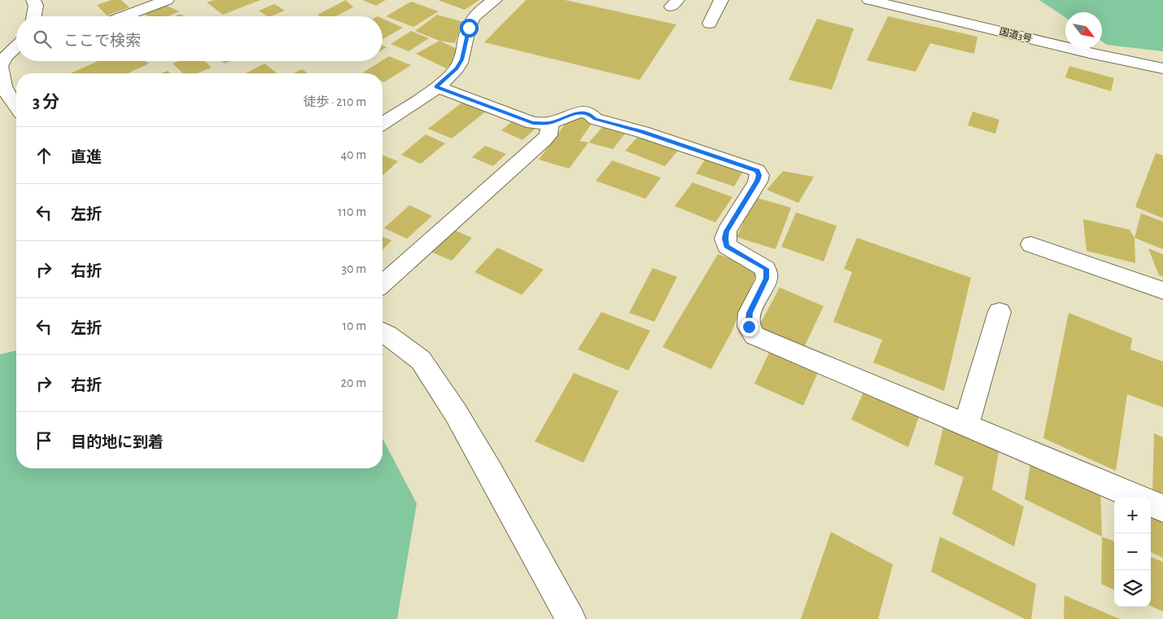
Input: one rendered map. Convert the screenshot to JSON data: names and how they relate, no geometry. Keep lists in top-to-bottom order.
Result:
{
  "streets": {
    "main road": ["国道3号"]
  },
  "north": "bottom right",
  "page": {
    "search": "ここで検索",
    "heading": ["3 分", "徒歩 · 210 m"],
    "list": [
      ["直進", "40 m"],
      ["左折", "110 m"],
      ["右折", "30 m"],
      ["左折", "10 m"],
      ["右折", "20 m"],
      "目的地に到着"
    ],
    "map_buttons": ["+", "−"]
  }
}
